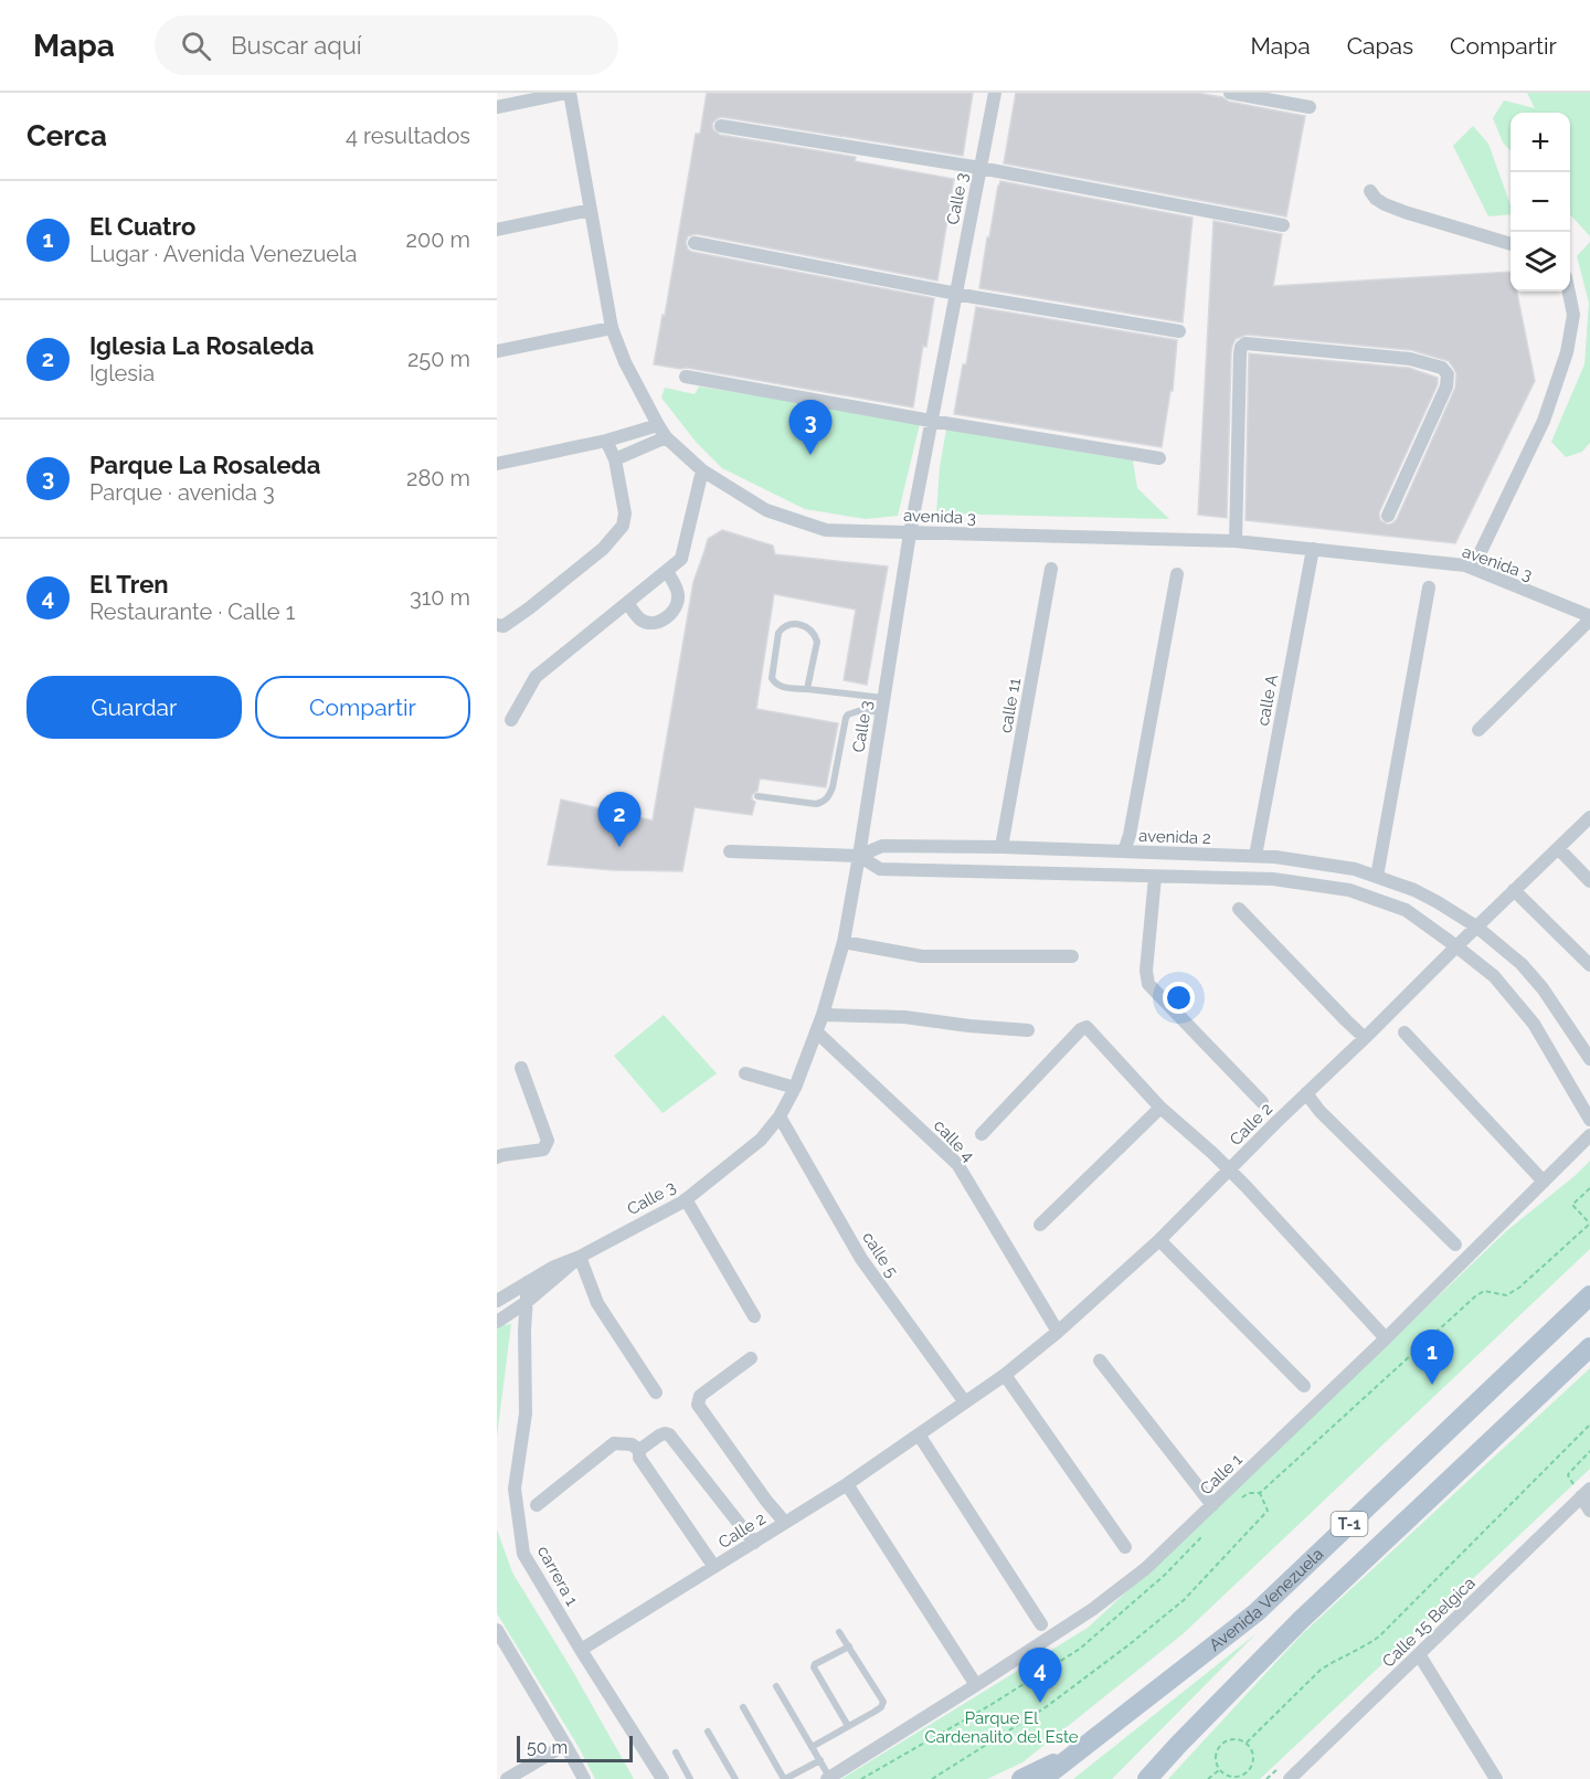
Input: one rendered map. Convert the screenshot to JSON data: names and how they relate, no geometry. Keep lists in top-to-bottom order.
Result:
{
  "streets": {
    "main road": ["T-1", "Avenida Venezuela"],
    "street": [
      "Calle 3",
      "avenida 3",
      "calle A",
      "calle 11",
      "avenida 2",
      "Calle 2",
      "calle 4",
      "calle 5",
      "Calle 1",
      "carrera 1",
      "Calle 15 Belgica"
    ]
  },
  "crossings": [
    ["Calle 3", "avenida 3"],
    ["Calle 3", "avenida 2"],
    ["Calle 3", "calle 4"],
    ["Calle 3", "calle 5"],
    ["avenida 3", "calle A"],
    ["calle A", "avenida 2"],
    ["calle 11", "avenida 2"],
    ["avenida 2", "Calle 2"],
    ["Calle 2", "calle 4"],
    ["Calle 2", "calle 5"],
    ["Calle 2", "Calle 1"],
    ["Calle 2", "carrera 1"]
  ],
  "parks": ["Parque El Cardenalito del Este"],
  "scale_bar": "50 m",
  "page": {
    "header": "Mapa",
    "search": "Buscar aquí",
    "nav": ["Mapa", "Capas", "Compartir"],
    "heading": ["Cerca", "4 resultados"],
    "map_buttons": ["+", "−"],
    "list": [
      {
        "mark": "1",
        "name": "El Cuatro",
        "note": "Lugar · Avenida Venezuela",
        "value": "200 m"
      },
      {
        "mark": "2",
        "name": "Iglesia La Rosaleda",
        "note": "Iglesia",
        "value": "250 m"
      },
      {
        "mark": "3",
        "name": "Parque La Rosaleda",
        "note": "Parque · avenida 3",
        "value": "280 m"
      },
      {
        "mark": "4",
        "name": "El Tren",
        "note": "Restaurante · Calle 1",
        "value": "310 m"
      }
    ],
    "pins": [
      "3",
      "2",
      "1",
      "4"
    ],
    "buttons": ["Guardar", "Compartir"],
    "scale": "50 m"
  }
}
